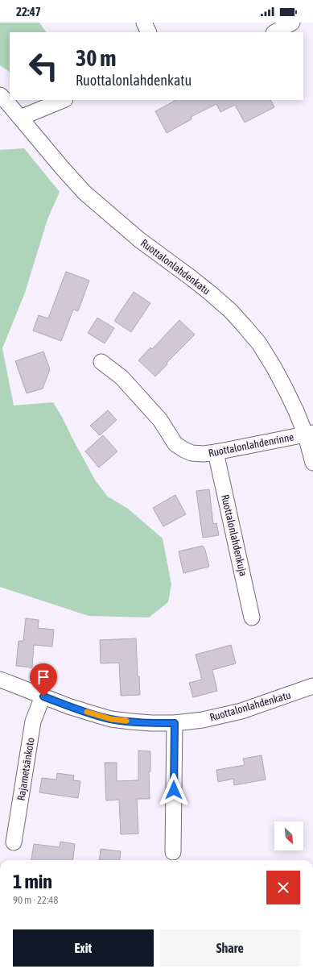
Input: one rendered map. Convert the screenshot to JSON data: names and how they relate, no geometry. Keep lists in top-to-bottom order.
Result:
{
  "streets": {
    "street": [
      "Ruottalonlahdenkatu",
      "Ruottalonlahdenrinne",
      "Ruottalonlahdenkuja",
      "Rajametsänkoto"
    ]
  },
  "crossings": [
    ["Ruottalonlahdenkatu", "Ruottalonlahdenrinne"],
    ["Ruottalonlahdenkatu", "Rajametsänkoto"],
    ["Ruottalonlahdenrinne", "Ruottalonlahdenkuja"]
  ],
  "north": "bottom right",
  "page": {
    "status": "22:47",
    "turn": ["30 m", "Ruottalonlahdenkatu"],
    "heading": ["1 min", "90 m · 22:48"],
    "buttons": ["Exit", "Share"]
  }
}
